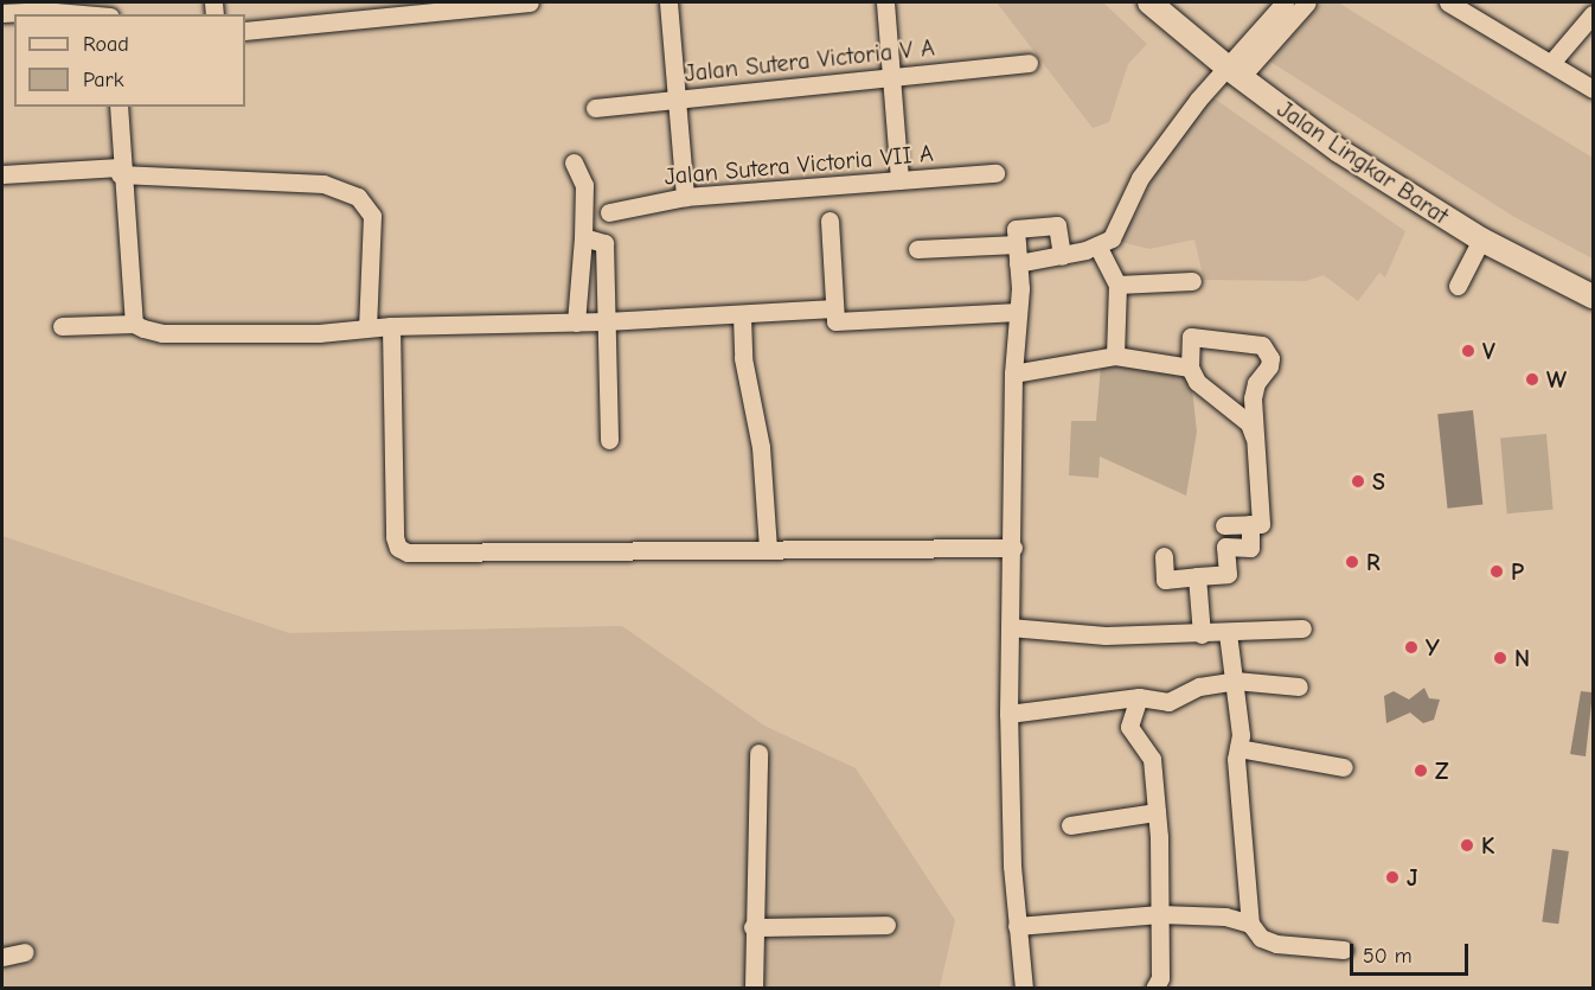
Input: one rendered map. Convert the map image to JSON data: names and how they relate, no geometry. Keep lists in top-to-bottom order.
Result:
{
  "streets": {
    "street": ["Jalan Sutera Victoria V A", "Jalan Lingkar Barat", "Jalan Sutera Victoria VII A"]
  },
  "places": [
    "V",
    "W",
    "S",
    "R",
    "P",
    "Y",
    "N",
    "Z",
    "K",
    "J"
  ],
  "legend": ["Road", "Park"],
  "scale_bar": "50 m"
}
